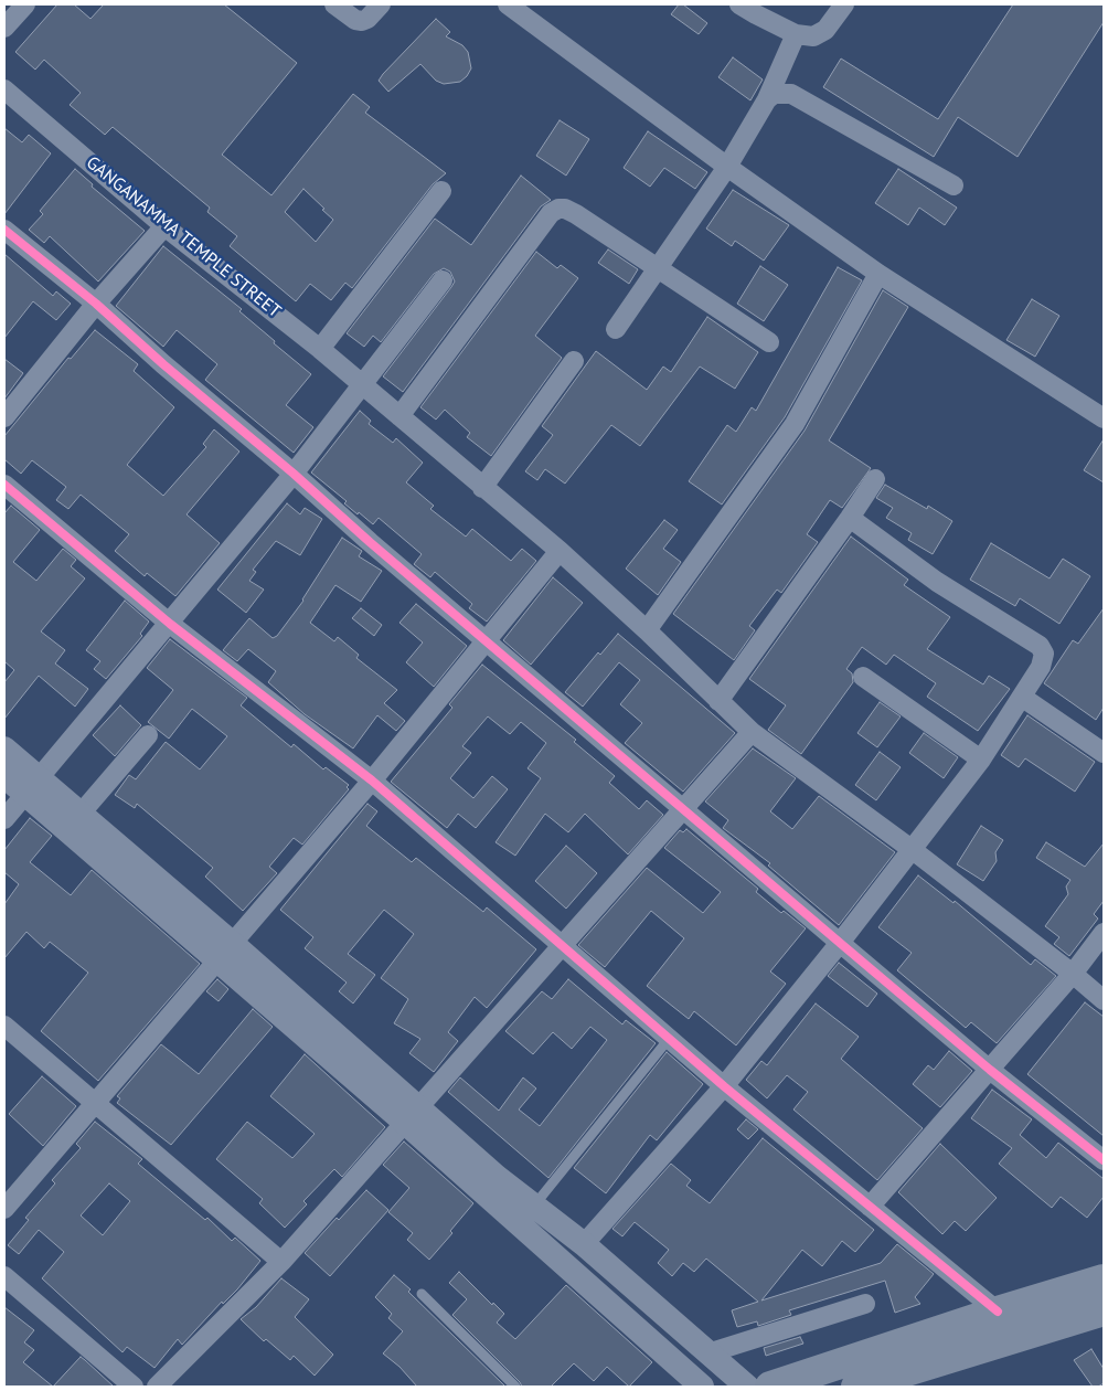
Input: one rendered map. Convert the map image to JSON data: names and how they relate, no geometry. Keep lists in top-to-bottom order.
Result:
{
  "streets": {
    "street": ["GANGANAMMA TEMPLE STREET"]
  }
}
